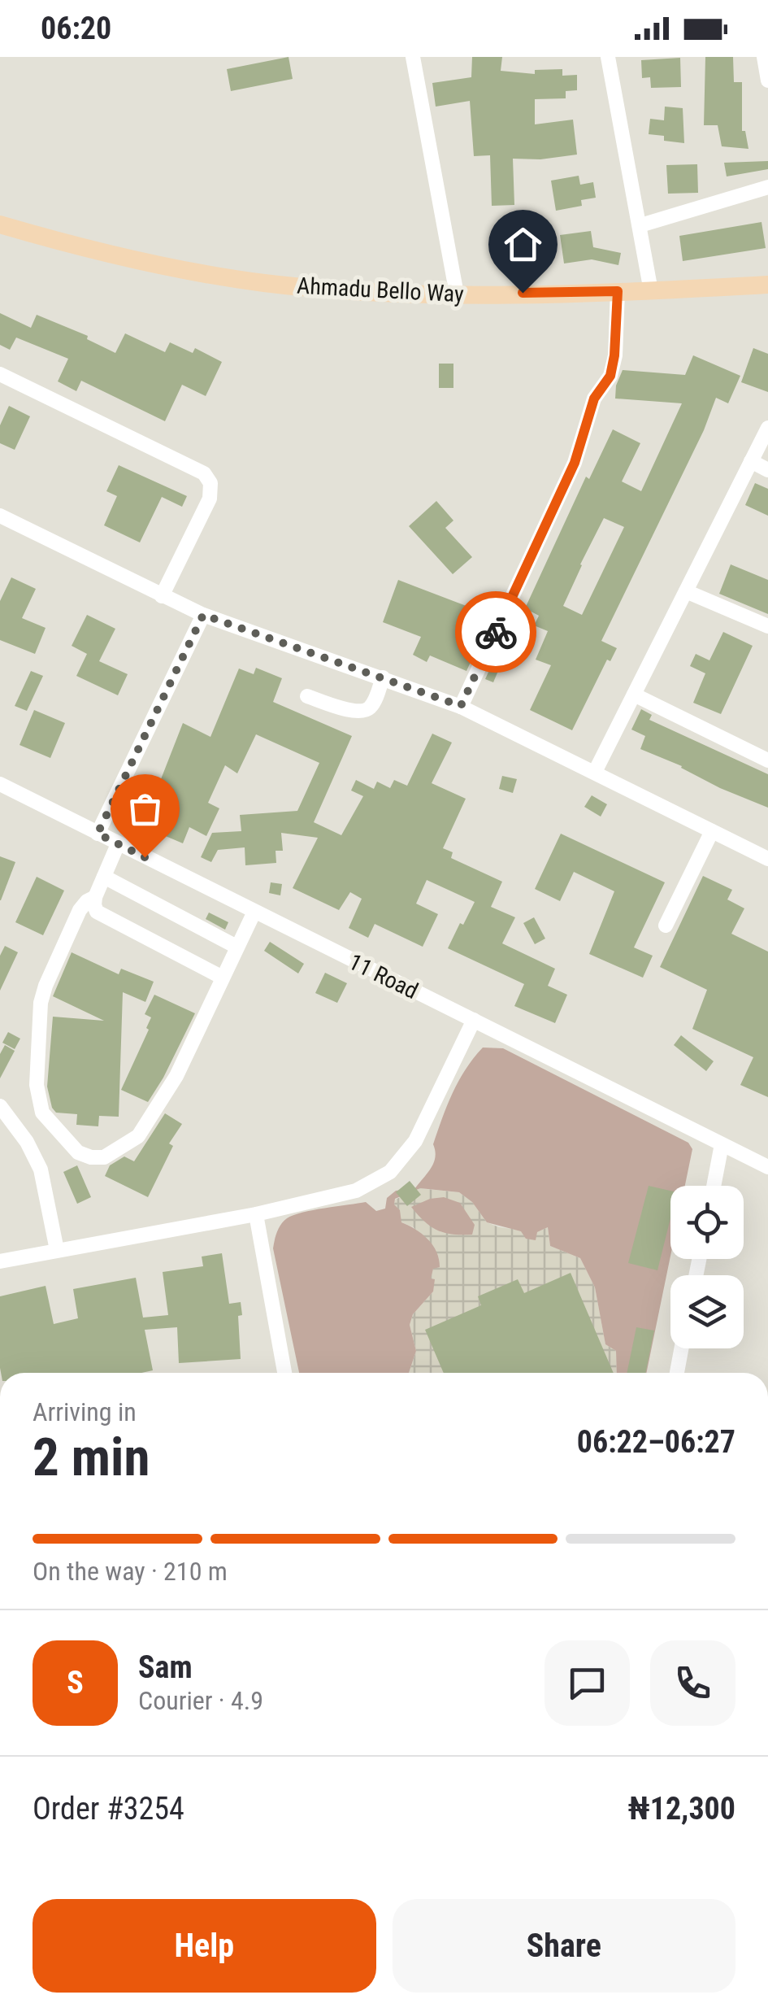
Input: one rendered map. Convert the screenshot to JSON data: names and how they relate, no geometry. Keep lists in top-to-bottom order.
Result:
{
  "streets": {
    "main road": ["Ahmadu Bello Way"],
    "street": ["11 Road"]
  },
  "page": {
    "status": "06:20",
    "heading": ["2 min", "Arriving in", "06:22–06:27"],
    "panel": [
      "Sam",
      "Courier · 4.9",
      "Order #3254",
      "₦12,300"
    ],
    "bar": "On the way · 210 m",
    "round": "S",
    "buttons": ["Help", "Share"]
  }
}
